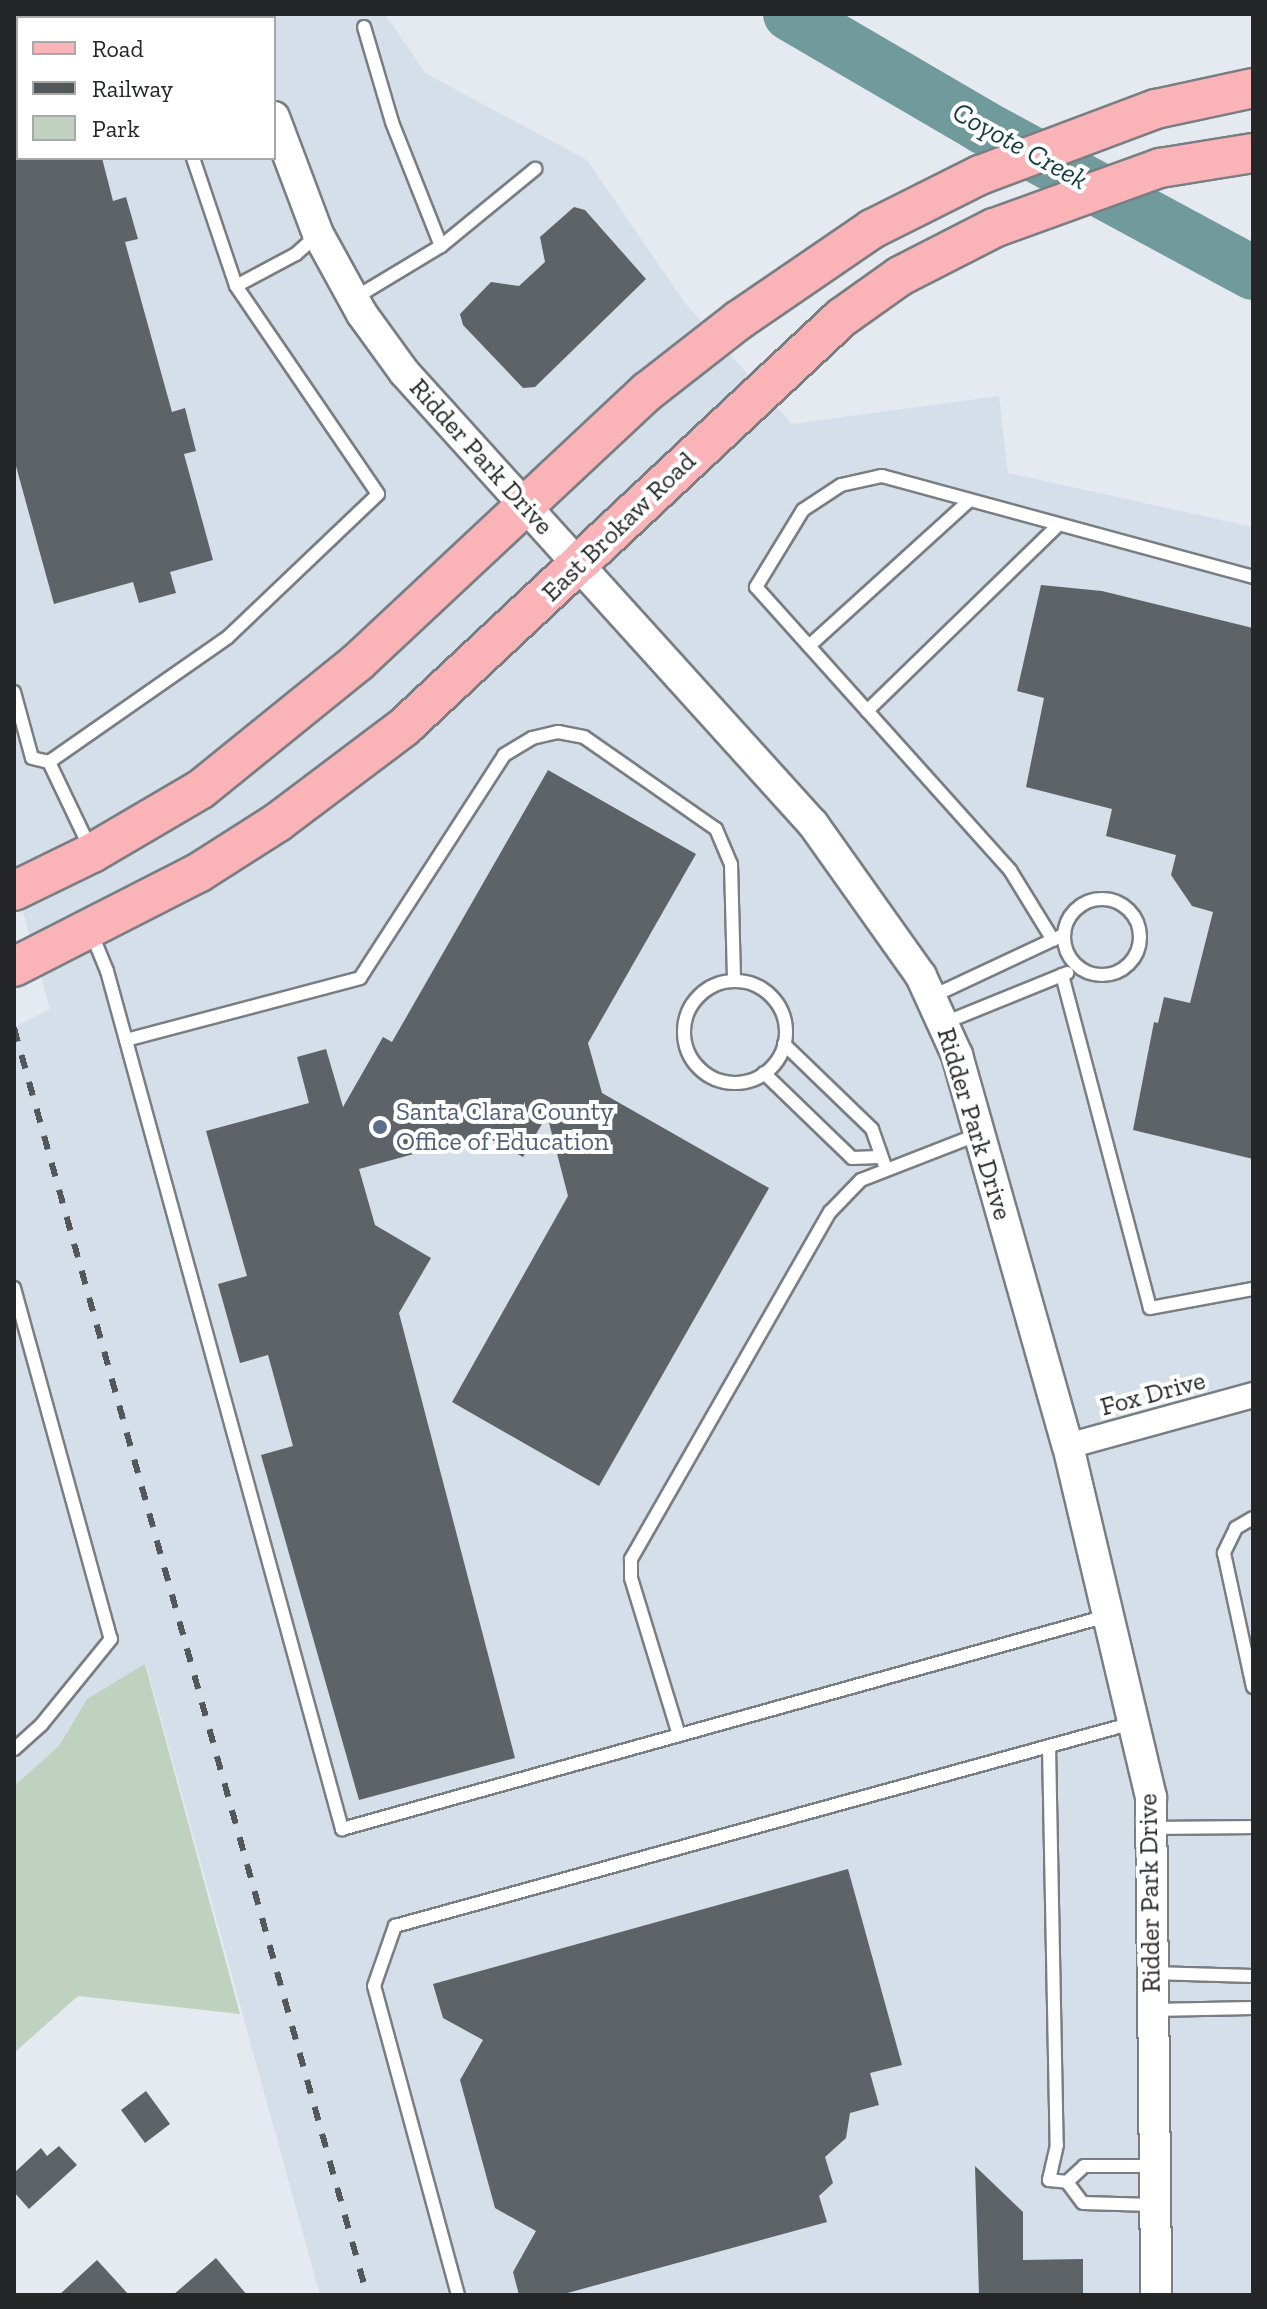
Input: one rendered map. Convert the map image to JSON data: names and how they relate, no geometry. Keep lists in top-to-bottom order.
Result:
{
  "streets": {
    "main road": ["East Brokaw Road"],
    "street": ["Ridder Park Drive", "Fox Drive"]
  },
  "crossings": [
    ["Ridder Park Drive", "East Brokaw Road"],
    ["Ridder Park Drive", "Fox Drive"]
  ],
  "water": ["Coyote Creek"],
  "places": ["Santa Clara County Office of Education"],
  "legend": ["Road", "Railway", "Park"]
}
